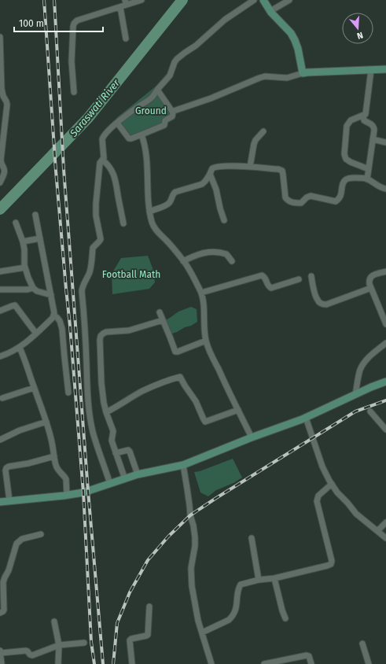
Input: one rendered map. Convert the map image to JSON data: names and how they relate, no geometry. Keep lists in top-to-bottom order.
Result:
{
  "water": ["Saraswati River"],
  "parks": ["Ground", "Football Math"],
  "scale_bar": "100 m",
  "north": "bottom"
}
